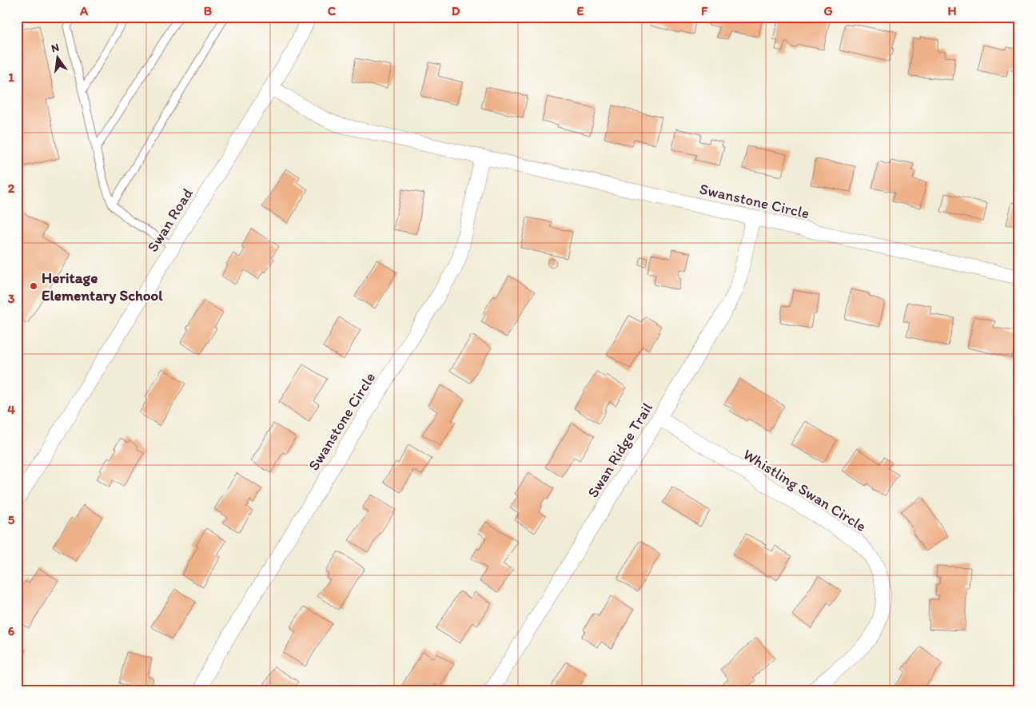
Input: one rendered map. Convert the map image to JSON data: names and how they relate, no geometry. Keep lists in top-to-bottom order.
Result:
{
  "streets": {
    "street": [
      "Swanstone Circle",
      "Swan Road",
      "Swan Ridge Trail",
      "Whistling Swan Circle"
    ]
  },
  "crossings": [
    ["Swanstone Circle", "Swan Road"],
    ["Swanstone Circle", "Swan Ridge Trail"],
    ["Swan Ridge Trail", "Whistling Swan Circle"]
  ],
  "places": ["Heritage Elementary School"],
  "north": "top",
  "grid": {
    "columns": [
      "A",
      "B",
      "C",
      "D",
      "E",
      "F",
      "G",
      "H"
    ],
    "rows": [
      "1",
      "2",
      "3",
      "4",
      "5",
      "6"
    ]
  }
}
